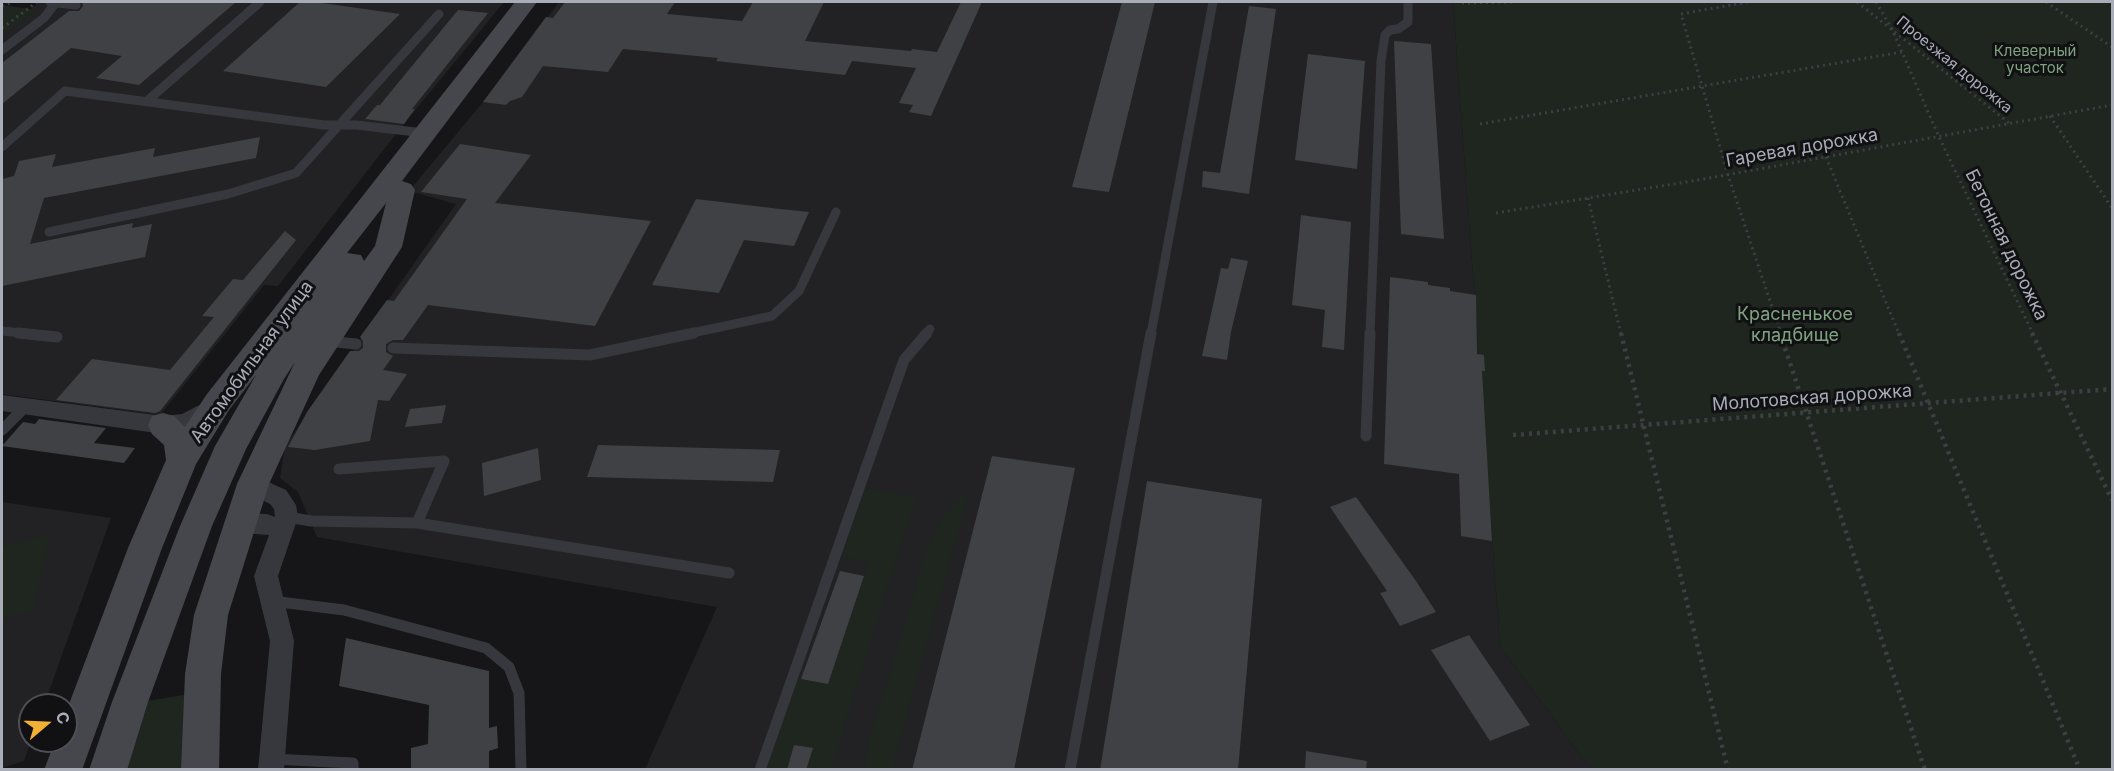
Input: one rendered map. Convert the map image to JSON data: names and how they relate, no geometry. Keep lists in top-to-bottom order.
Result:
{
  "streets": {
    "main road": ["Автомобильная улица"],
    "path": [
      "Проезжая дорожка",
      "Гаревая дорожка",
      "Бетонная дорожка",
      "Молотовская дорожка"
    ]
  },
  "crossings": [
    ["Проезжая дорожка", "Гаревая дорожка"],
    ["Проезжая дорожка", "Бетонная дорожка"],
    ["Гаревая дорожка", "Бетонная дорожка"],
    ["Бетонная дорожка", "Молотовская дорожка"]
  ],
  "parks": ["Клеверный участок", "Красненькое кладбище"],
  "north": "right"
}
